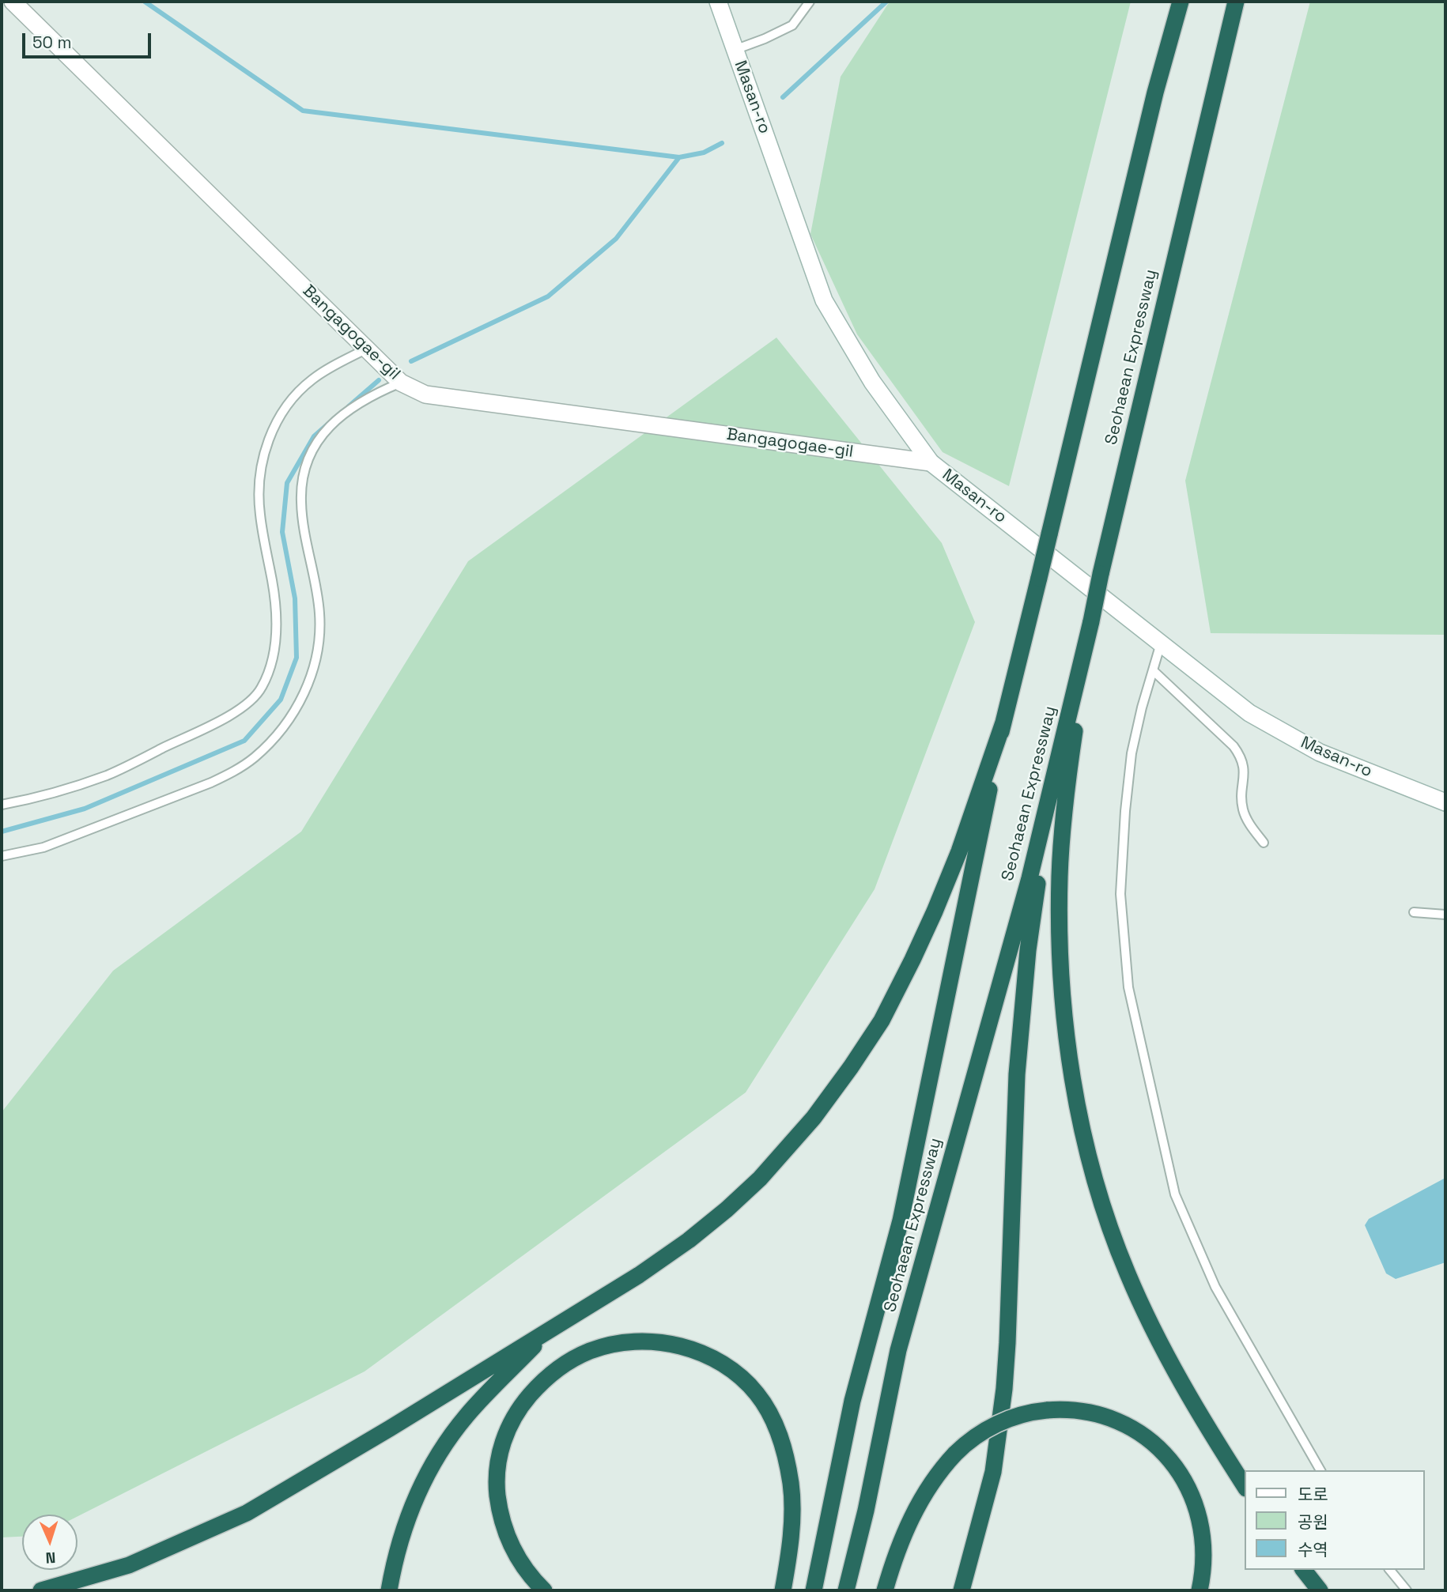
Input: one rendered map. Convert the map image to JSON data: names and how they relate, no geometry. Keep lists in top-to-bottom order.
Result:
{
  "streets": {
    "highway": ["Seohaean Expressway"],
    "street": ["Masan-ro", "Bangagogae-gil"]
  },
  "crossings": [
    ["Masan-ro", "Bangagogae-gil"]
  ],
  "legend": ["도로", "공원", "수역"],
  "scale_bar": "50 m",
  "north": "bottom"
}
